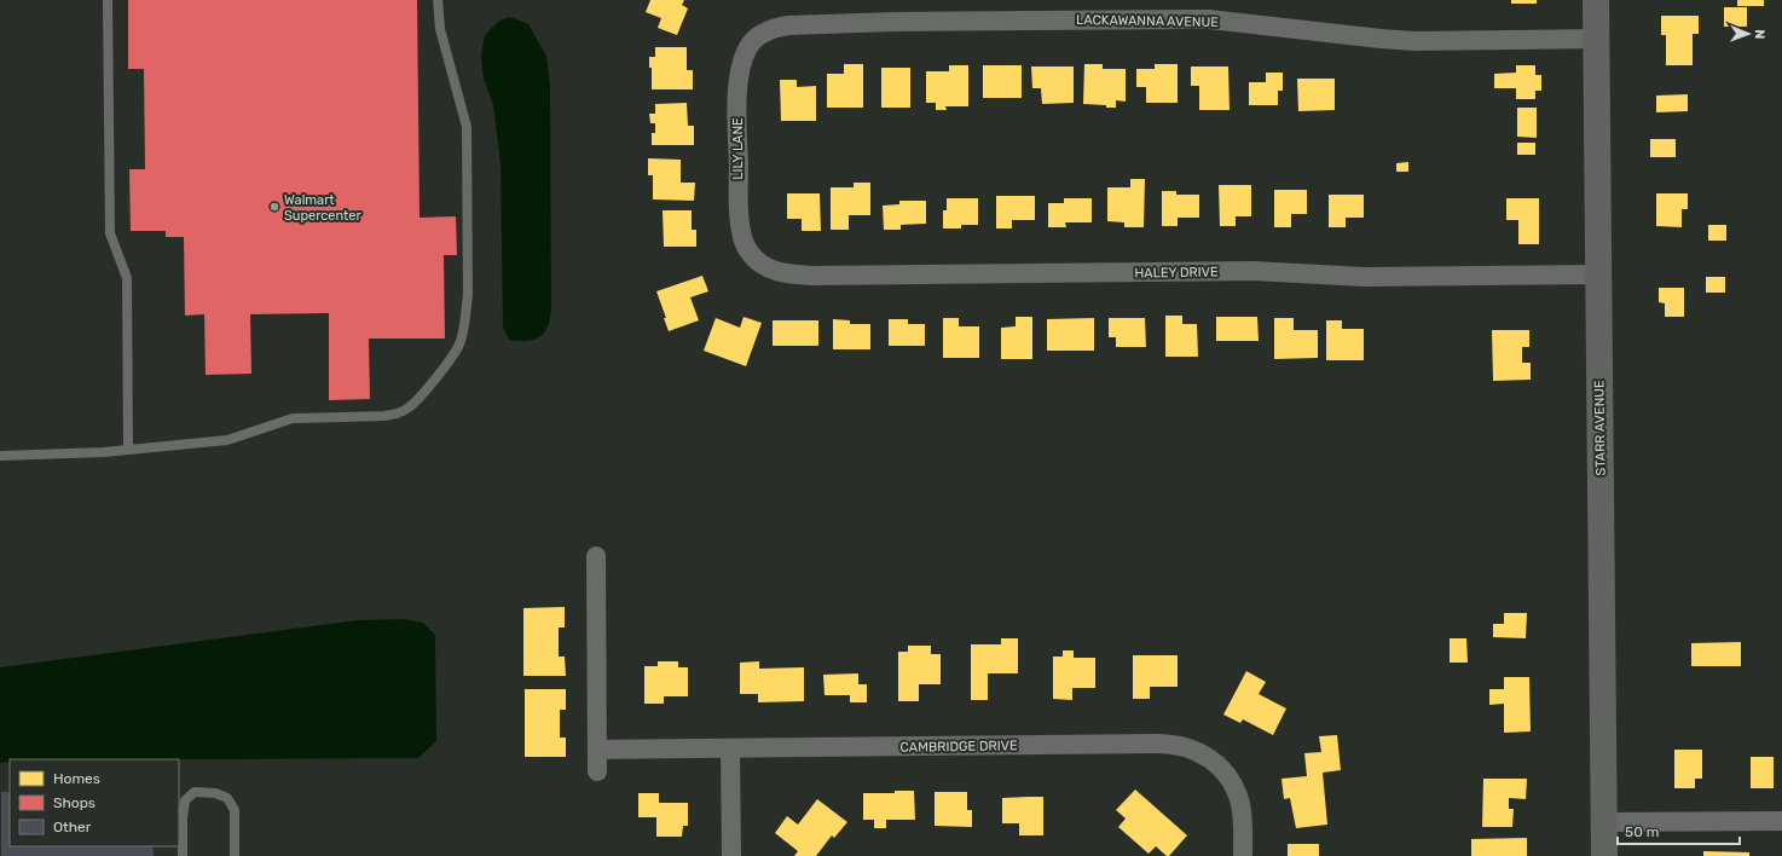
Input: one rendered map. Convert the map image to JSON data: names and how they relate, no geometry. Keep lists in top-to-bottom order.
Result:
{
  "streets": {
    "street": [
      "LACKAWANNA AVENUE",
      "LILY LANE",
      "HALEY DRIVE",
      "STARR AVENUE",
      "CAMBRIDGE DRIVE"
    ]
  },
  "crossings": [
    ["LACKAWANNA AVENUE", "LILY LANE"],
    ["LACKAWANNA AVENUE", "STARR AVENUE"],
    ["LILY LANE", "HALEY DRIVE"],
    ["HALEY DRIVE", "STARR AVENUE"]
  ],
  "places": ["Walmart Supercenter"],
  "legend": ["Homes", "Shops", "Other"],
  "scale_bar": "50 m",
  "north": "right"
}
